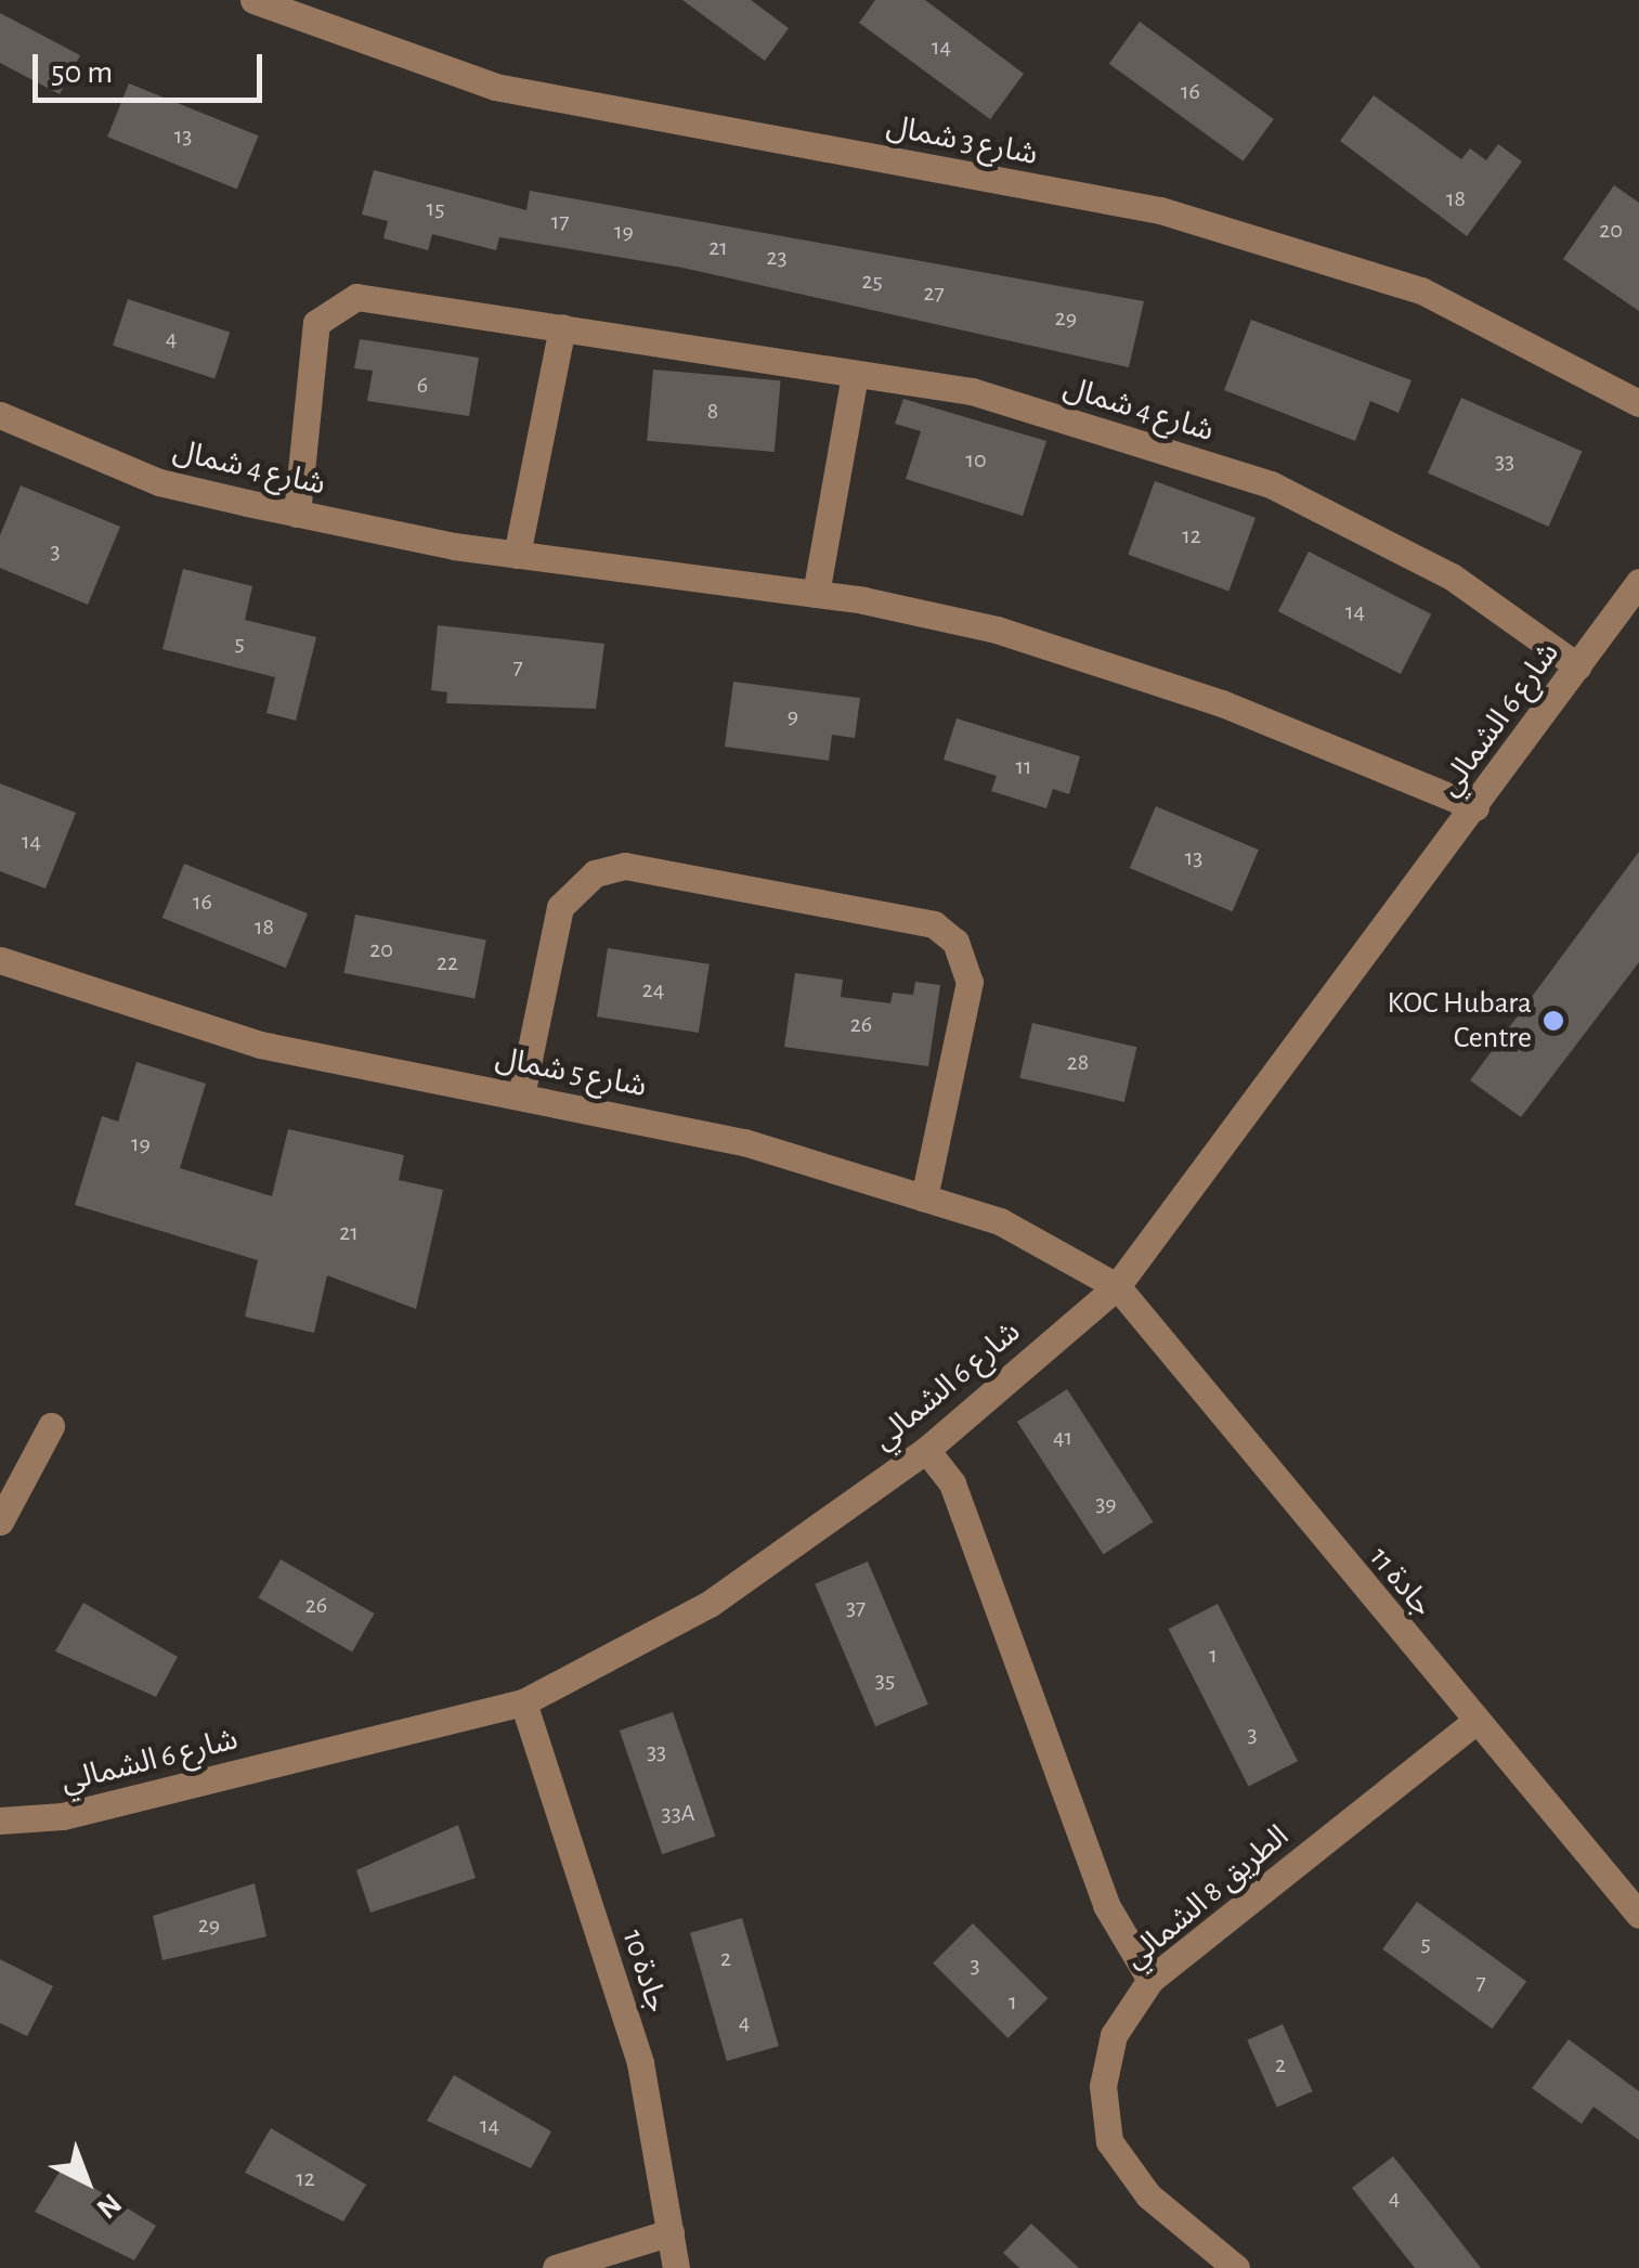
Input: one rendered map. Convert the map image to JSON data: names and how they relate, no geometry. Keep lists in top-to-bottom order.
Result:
{
  "streets": {
    "street": [
      "شارع 3 شمال",
      "شارع 4 شمال",
      "شارع 6 الشمالي",
      "شارع 5 شمال",
      "جادة 11",
      "الطريق 8 الشمالي",
      "جادة 10"
    ]
  },
  "crossings": [
    ["شارع 4 شمال", "شارع 6 الشمالي"],
    ["شارع 6 الشمالي", "شارع 5 شمال"],
    ["شارع 6 الشمالي", "جادة 11"],
    ["شارع 6 الشمالي", "جادة 10"],
    ["شارع 5 شمال", "جادة 11"],
    ["جادة 11", "الطريق 8 الشمالي"]
  ],
  "places": ["KOC Hubara Centre"],
  "house_numbers": [
    "14",
    "16",
    "13",
    "18",
    "15",
    "17",
    "20",
    "19",
    "21",
    "23",
    "25",
    "27",
    "29",
    "4",
    "6",
    "8",
    "10",
    "33",
    "12",
    "3",
    "14",
    "5",
    "7",
    "9",
    "11",
    "14",
    "13",
    "16",
    "18",
    "20",
    "22",
    "24",
    "26",
    "28",
    "19",
    "21",
    "41",
    "39",
    "26",
    "37",
    "1",
    "35",
    "3",
    "33",
    "33A",
    "29",
    "5",
    "2",
    "3",
    "7",
    "1",
    "4",
    "2",
    "14",
    "12",
    "4"
  ],
  "scale_bar": "50 m",
  "north": "bottom right"
}
